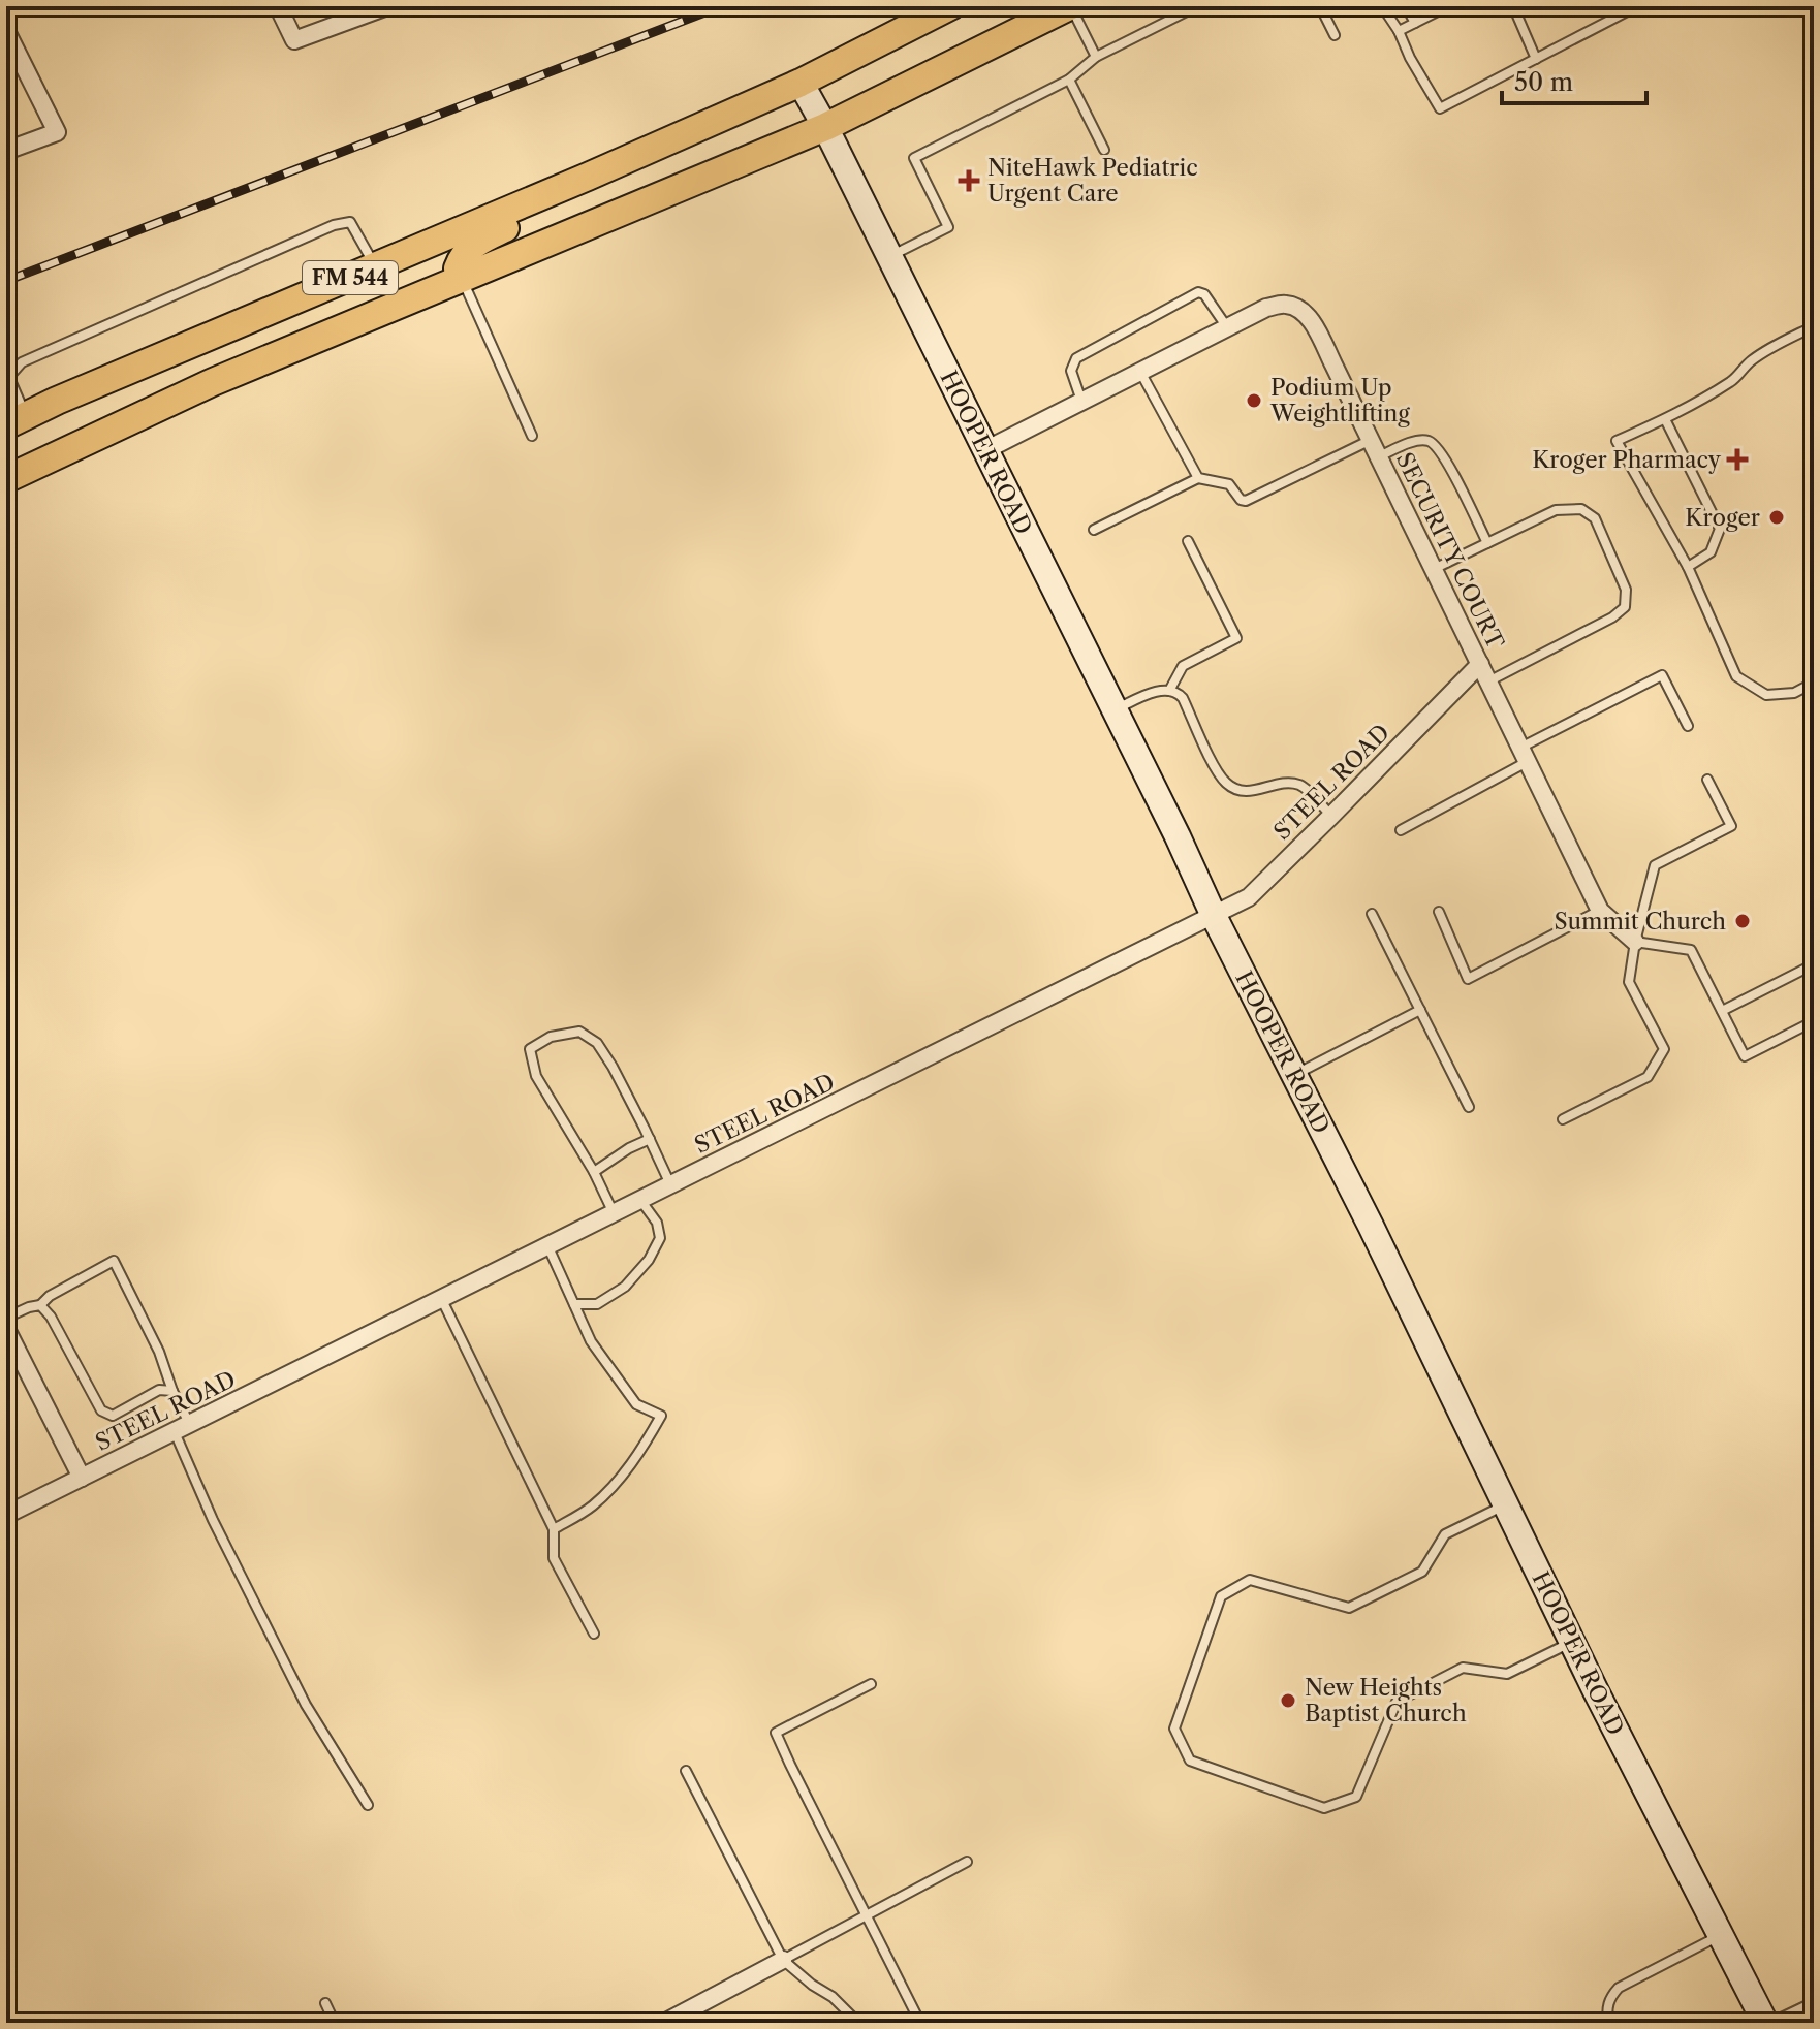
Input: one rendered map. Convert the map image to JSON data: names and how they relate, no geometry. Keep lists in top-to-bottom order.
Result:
{
  "streets": {
    "main road": ["FM 544"],
    "street": ["HOOPER ROAD", "SECURITY COURT", "STEEL ROAD"]
  },
  "crossings": [
    ["FM 544", "HOOPER ROAD"],
    ["HOOPER ROAD", "SECURITY COURT"],
    ["HOOPER ROAD", "STEEL ROAD"],
    ["SECURITY COURT", "STEEL ROAD"]
  ],
  "places": {
    "health": ["NiteHawk Pediatric Urgent Care", "Kroger Pharmacy"],
    "other": [
      "Podium Up Weightlifting",
      "Kroger",
      "Summit Church",
      "New Heights Baptist Church"
    ]
  },
  "scale_bar": "50 m"
}
